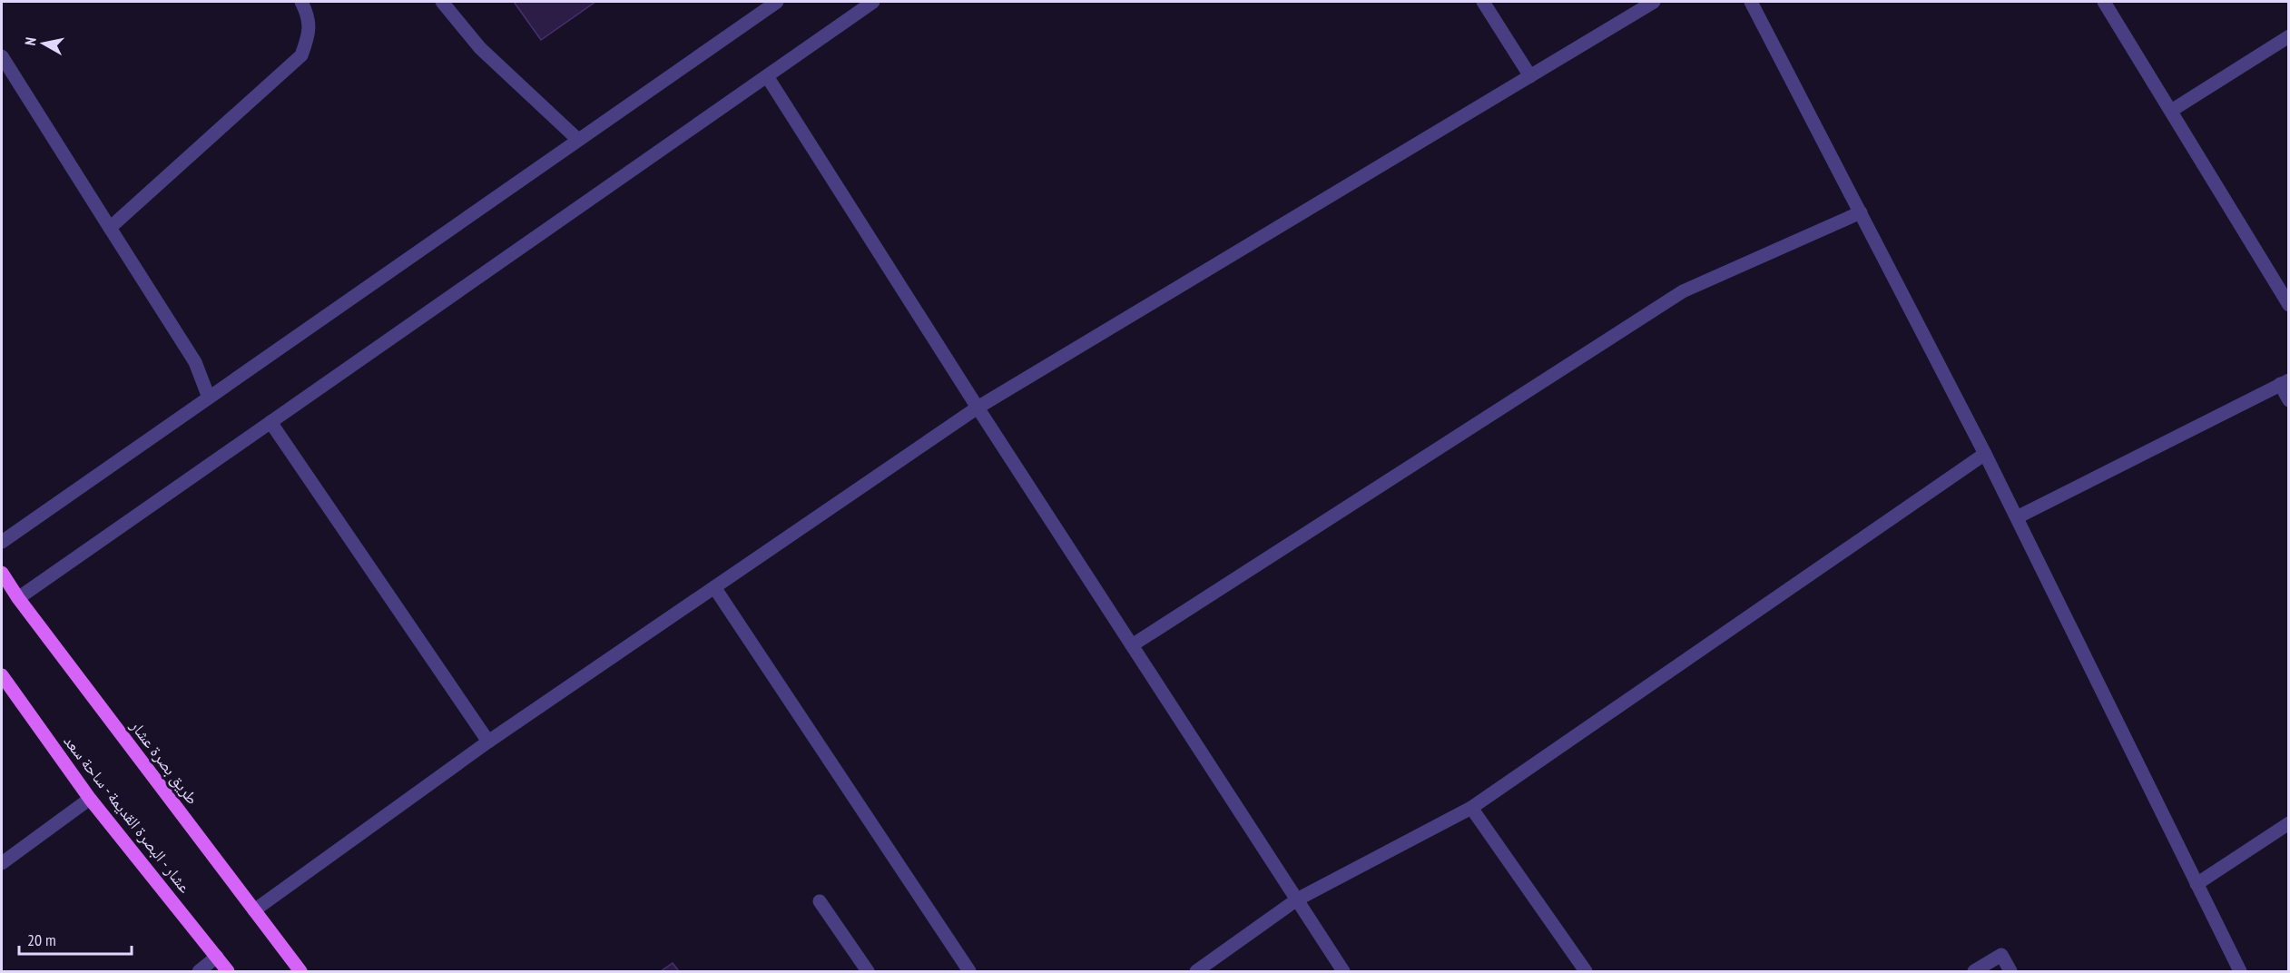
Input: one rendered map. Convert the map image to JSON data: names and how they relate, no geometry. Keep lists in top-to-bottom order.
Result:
{
  "streets": {
    "main road": ["طريق بصرة عشار", "عشار - البصرة القديمة - ساحة سعد"]
  },
  "scale_bar": "20 m",
  "north": "left"
}
